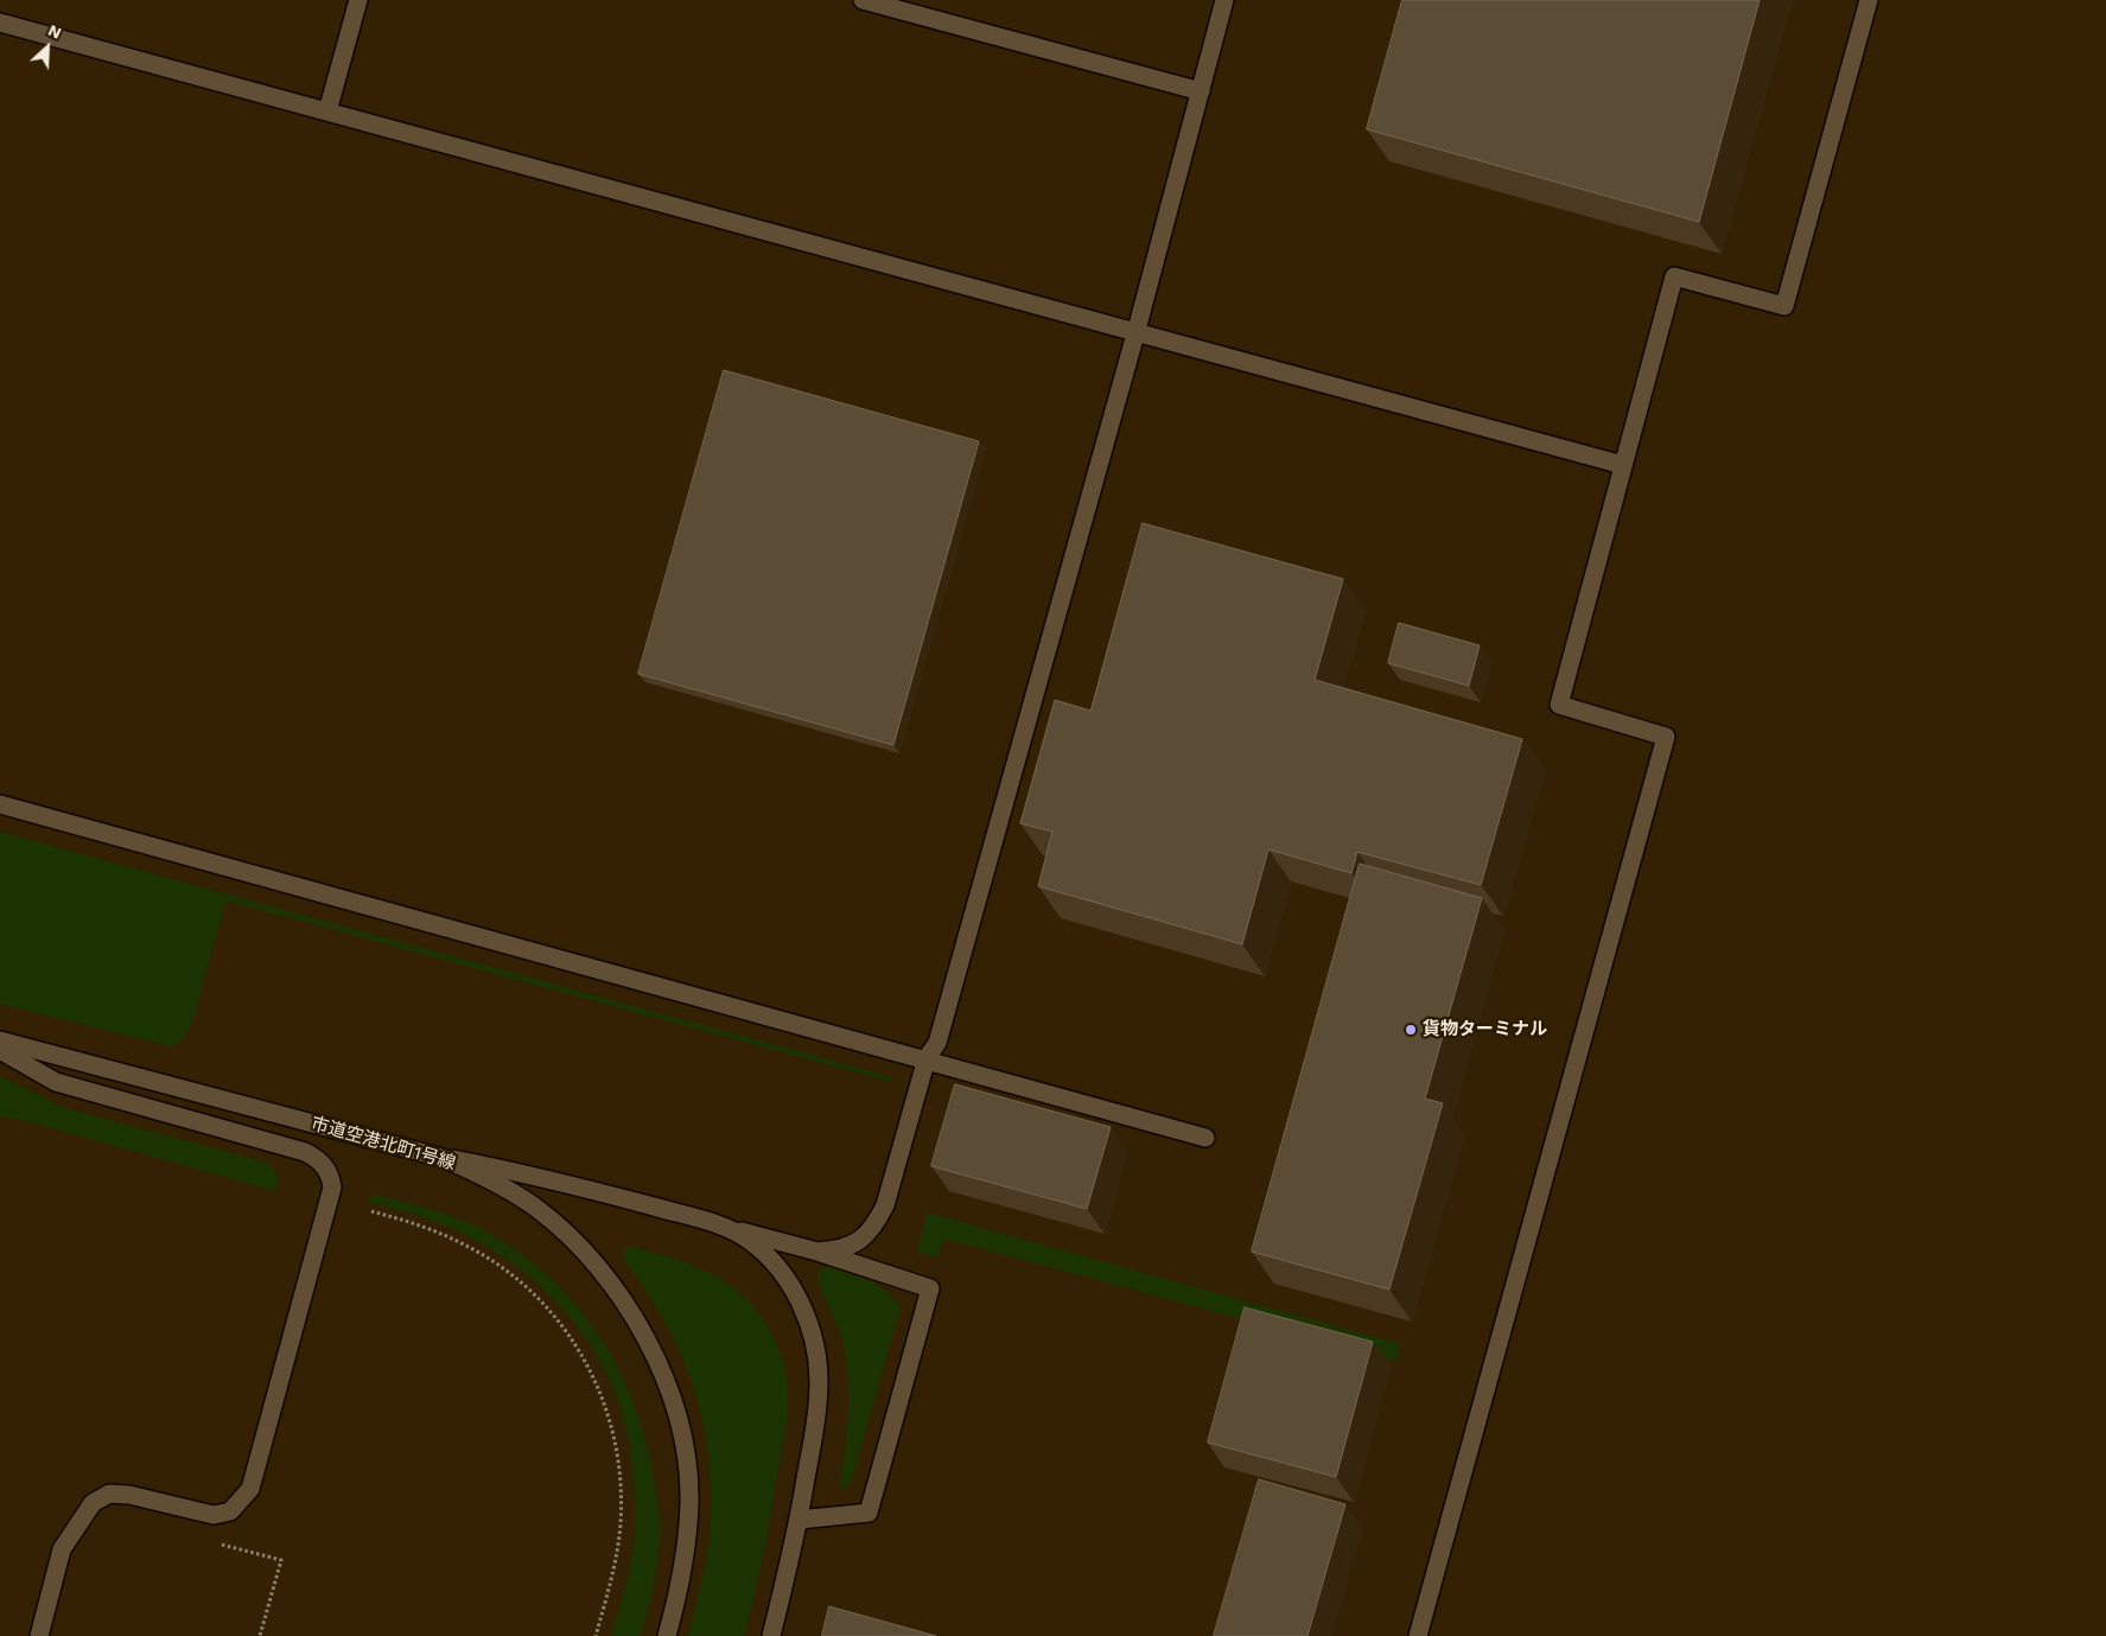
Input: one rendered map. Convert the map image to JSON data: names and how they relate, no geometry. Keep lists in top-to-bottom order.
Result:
{
  "streets": {
    "street": ["市道空港北町1号線"]
  },
  "places": ["貨物ターミナル"],
  "north": "top right"
}
